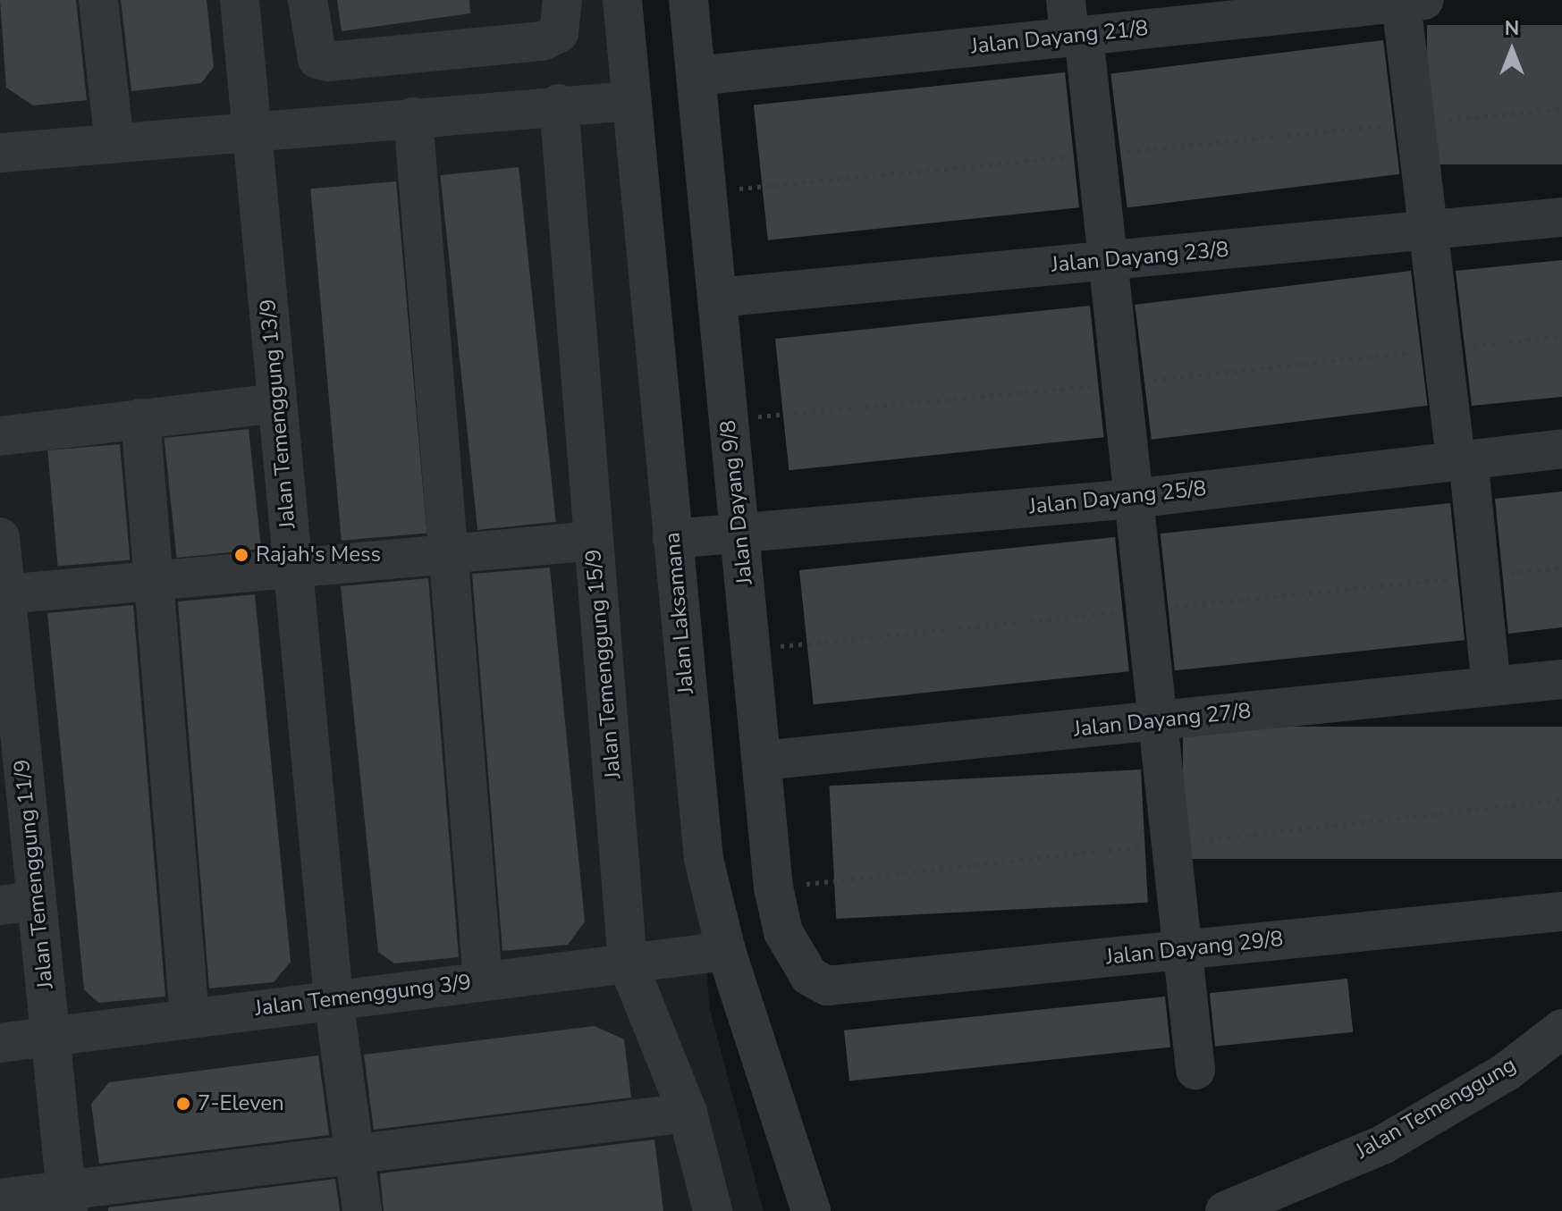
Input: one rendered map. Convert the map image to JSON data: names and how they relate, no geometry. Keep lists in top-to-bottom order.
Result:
{
  "streets": {
    "street": [
      "Jalan Dayang 21/8",
      "Jalan Dayang 23/8",
      "Jalan Temenggung 13/9",
      "Jalan Dayang 25/8",
      "Jalan Dayang 9/8",
      "Jalan Laksamana",
      "Jalan Temenggung 15/9",
      "Jalan Dayang 27/8",
      "Jalan Temenggung 11/9",
      "Jalan Dayang 29/8",
      "Jalan Temenggung 3/9",
      "Jalan Temenggung"
    ]
  },
  "crossings": [
    ["Jalan Dayang 21/8", "Jalan Dayang 9/8"],
    ["Jalan Dayang 23/8", "Jalan Dayang 9/8"],
    ["Jalan Temenggung 13/9", "Jalan Temenggung 3/9"],
    ["Jalan Dayang 25/8", "Jalan Dayang 9/8"],
    ["Jalan Dayang 25/8", "Jalan Laksamana"],
    ["Jalan Dayang 9/8", "Jalan Dayang 27/8"],
    ["Jalan Dayang 9/8", "Jalan Dayang 29/8"],
    ["Jalan Laksamana", "Jalan Temenggung 3/9"],
    ["Jalan Temenggung 15/9", "Jalan Temenggung 3/9"],
    ["Jalan Temenggung 11/9", "Jalan Temenggung 3/9"]
  ],
  "places": ["Rajah's Mess", "7-Eleven"],
  "north": "top"
}
